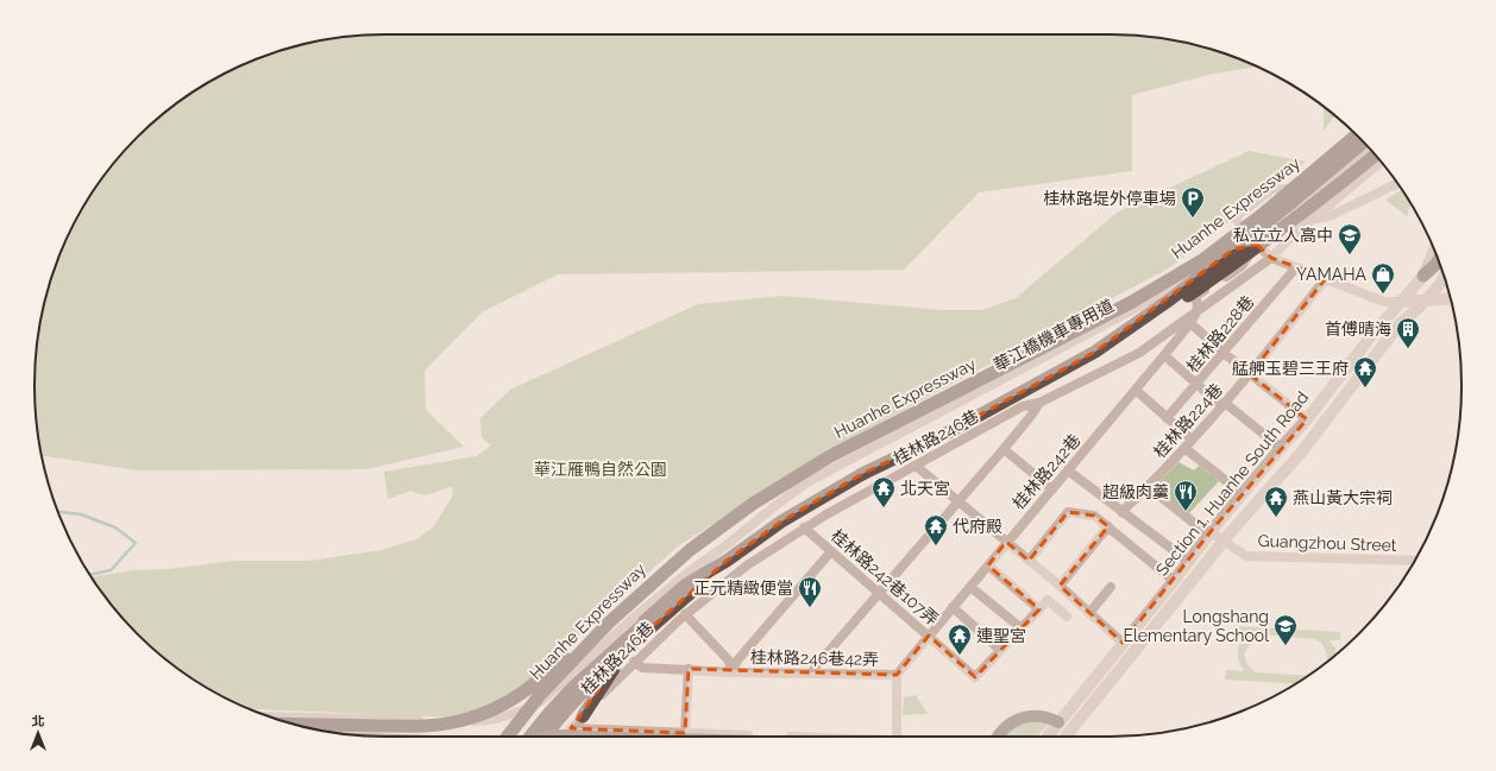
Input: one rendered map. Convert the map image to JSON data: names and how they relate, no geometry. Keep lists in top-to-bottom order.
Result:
{
  "streets": {
    "highway": ["Huanhe Expressway"],
    "street": [
      "桂林路228巷",
      "華江橋機車專用道",
      "桂林路224巷",
      "桂林路246巷",
      "桂林路242巷",
      "Section 1, Huanhe South Road",
      "Guangzhou Street",
      "桂林路242巷107弄",
      "桂林路246巷42弄"
    ]
  },
  "crossings": [
    ["華江橋機車專用道", "桂林路242巷"],
    ["桂林路224巷", "Guangzhou Street"],
    ["桂林路246巷", "桂林路242巷"],
    ["桂林路246巷", "桂林路242巷107弄"],
    ["桂林路246巷", "桂林路246巷42弄"],
    ["桂林路242巷", "桂林路242巷107弄"],
    ["桂林路242巷", "桂林路246巷42弄"],
    ["Section 1, Huanhe South Road", "Guangzhou Street"],
    ["桂林路242巷107弄", "桂林路246巷42弄"]
  ],
  "parks": ["華江雁鴨自然公園"],
  "places": {
    "parking": ["桂林路堤外停車場"],
    "school or university": ["私立立人高中", "Longshang Elementary School"],
    "shop": ["YAMAHA"],
    "building": ["首傅晴海"],
    "temple": [
      "艋舺玉碧三王府",
      "北天宮",
      "燕山黃大宗祠",
      "代府殿",
      "連聖宮"
    ],
    "restaurant": ["超級肉羹", "正元精緻便當"]
  },
  "north": "top"
}
